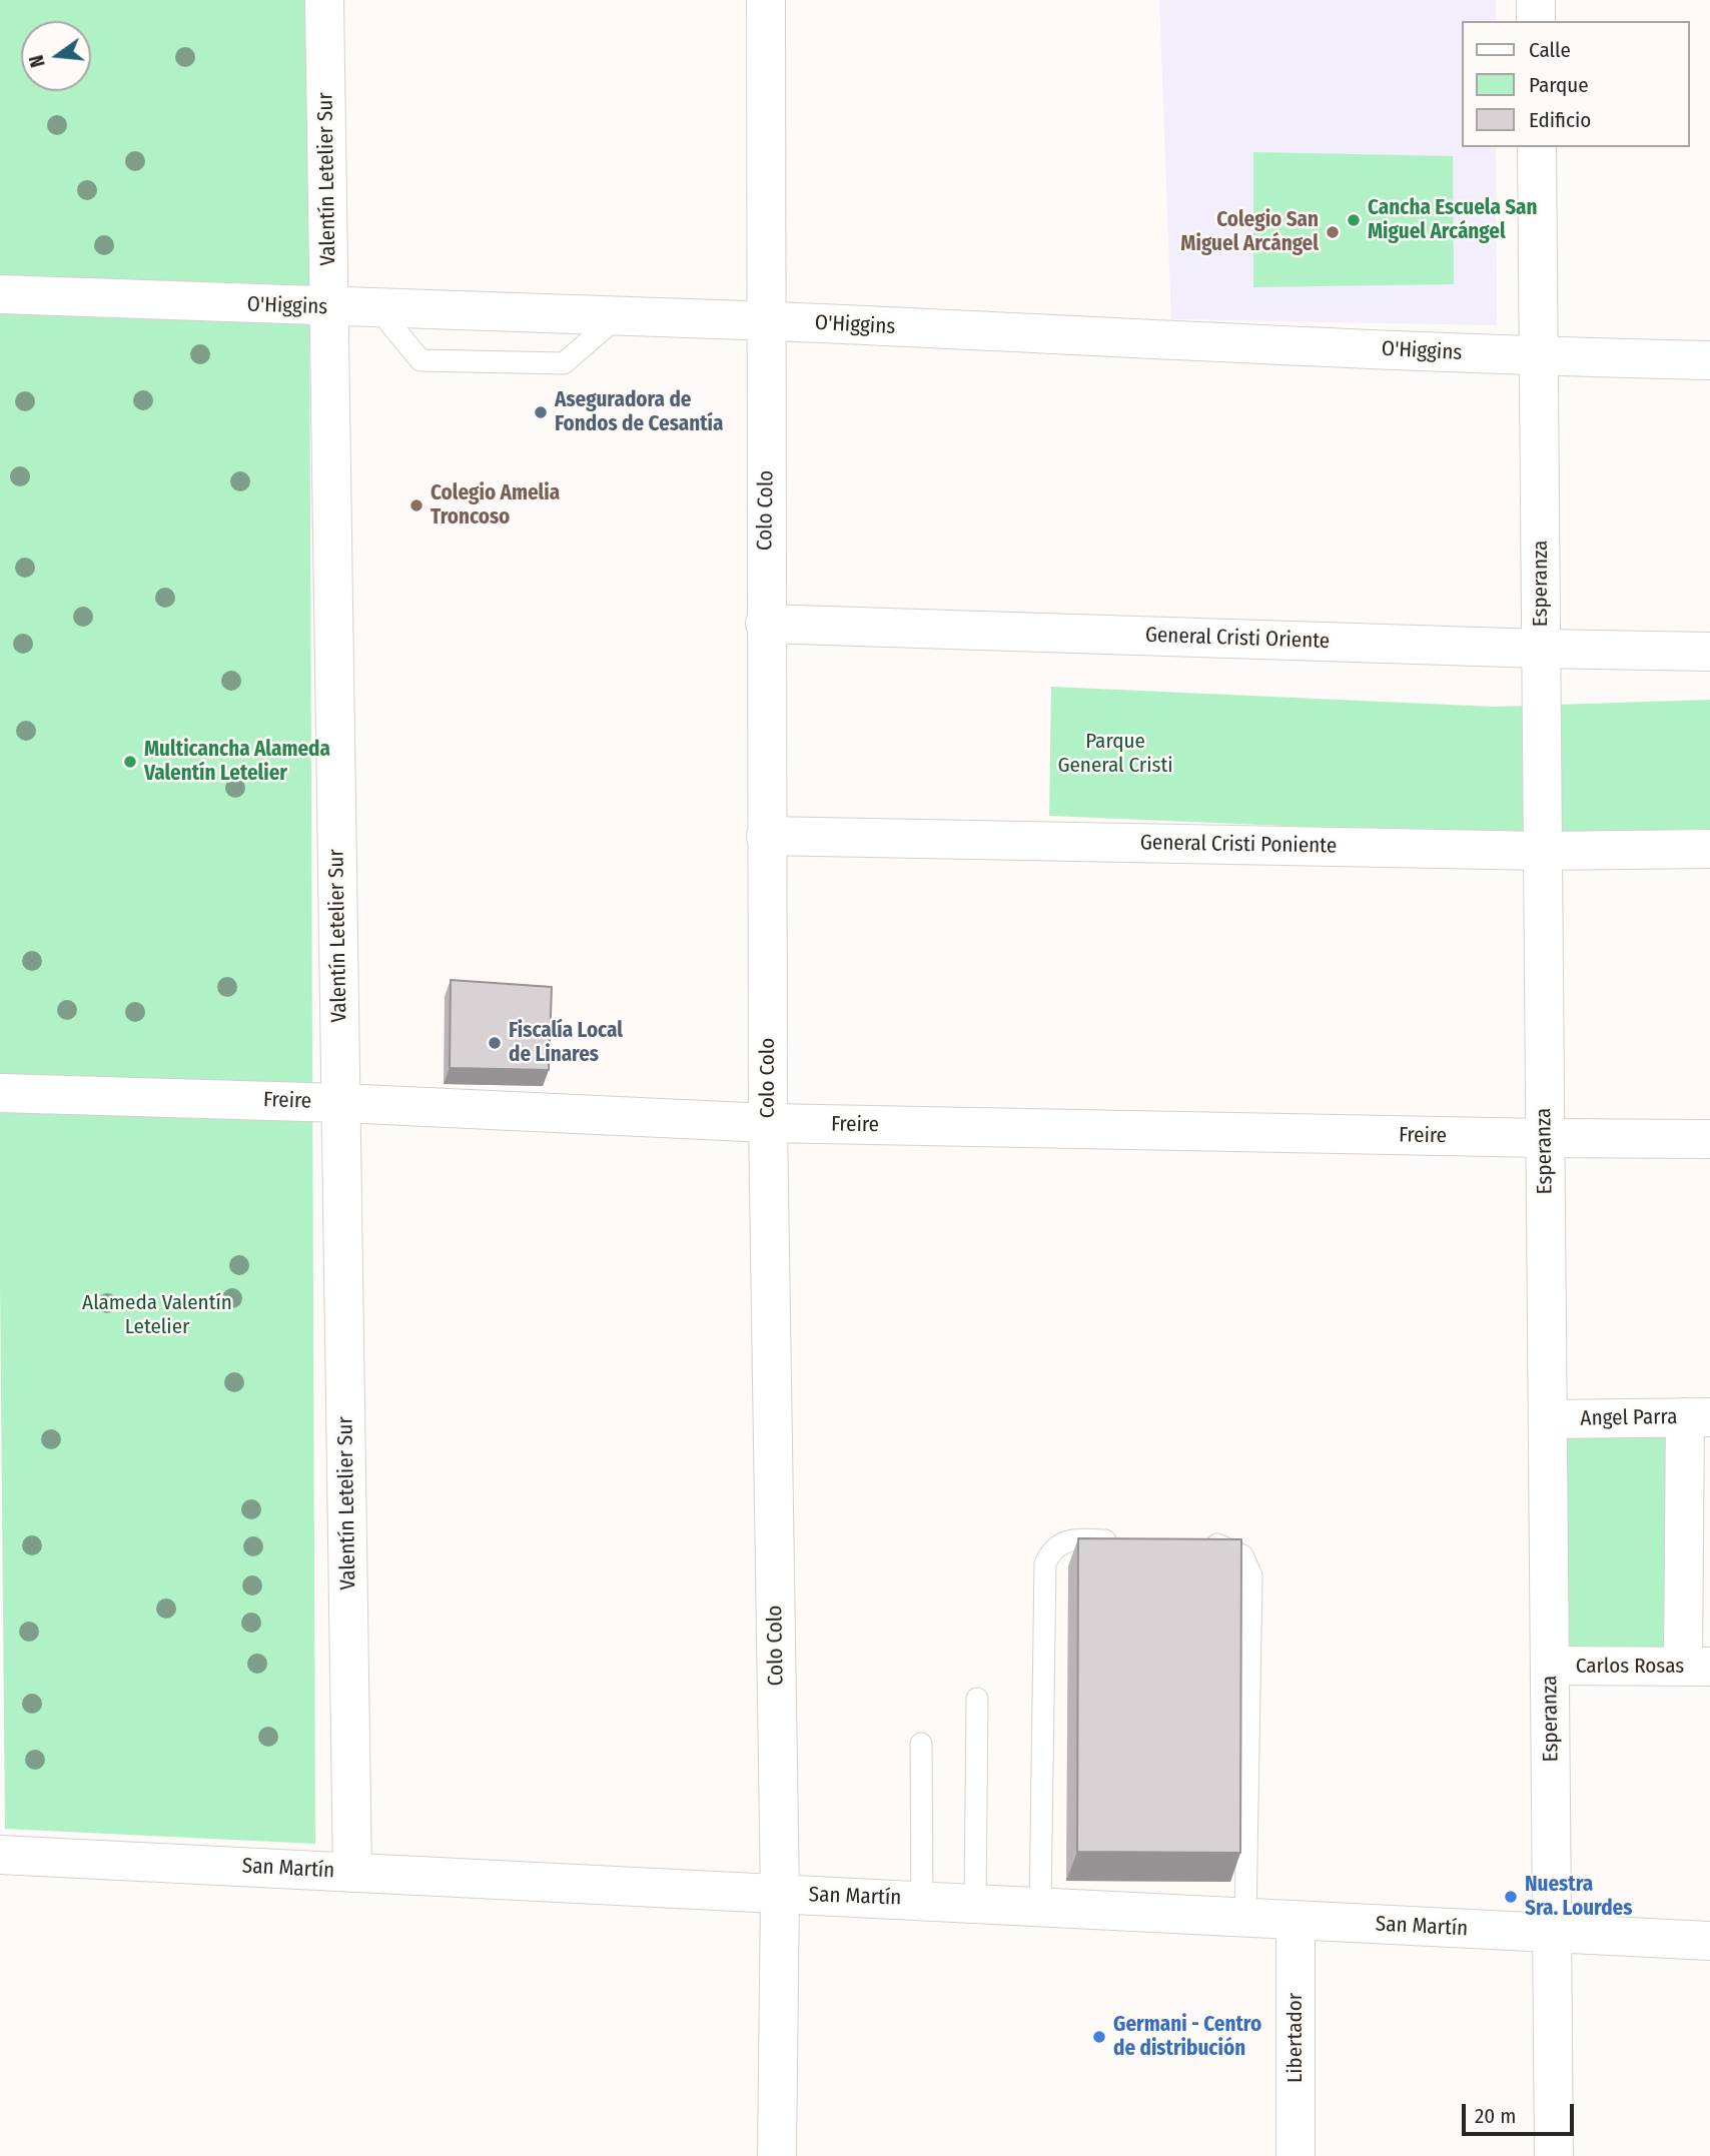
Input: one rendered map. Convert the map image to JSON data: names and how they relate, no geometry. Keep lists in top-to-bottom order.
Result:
{
  "streets": {
    "street": [
      "Valentín Letelier Sur",
      "O'Higgins",
      "Colo Colo",
      "Esperanza",
      "General Cristi Oriente",
      "General Cristi Poniente",
      "Freire",
      "Angel Parra",
      "Carlos Rosas",
      "San Martín",
      "Libertador"
    ]
  },
  "crossings": [
    ["Valentín Letelier Sur", "O'Higgins"],
    ["Valentín Letelier Sur", "Freire"],
    ["Valentín Letelier Sur", "San Martín"],
    ["O'Higgins", "Colo Colo"],
    ["O'Higgins", "Esperanza"],
    ["Colo Colo", "General Cristi Oriente"],
    ["Colo Colo", "General Cristi Poniente"],
    ["Colo Colo", "Freire"],
    ["Colo Colo", "San Martín"],
    ["Esperanza", "General Cristi Oriente"],
    ["Esperanza", "General Cristi Poniente"],
    ["Esperanza", "Freire"],
    ["Esperanza", "Angel Parra"],
    ["Esperanza", "Carlos Rosas"],
    ["Esperanza", "San Martín"],
    ["San Martín", "Libertador"]
  ],
  "parks": ["Parque General Cristi", "Alameda Valentín Letelier"],
  "places": [
    "Cancha Escuela San Miguel Arcángel",
    "Colegio San Miguel Arcángel",
    "Aseguradora de Fondos de Cesantía",
    "Colegio Amelia Troncoso",
    "Multicancha Alameda Valentín Letelier",
    "Fiscalía Local de Linares",
    "Nuestra Sra. Lourdes",
    "Germani - Centro de distribución"
  ],
  "legend": ["Calle", "Parque", "Edificio"],
  "scale_bar": "20 m",
  "north": "left"
}
